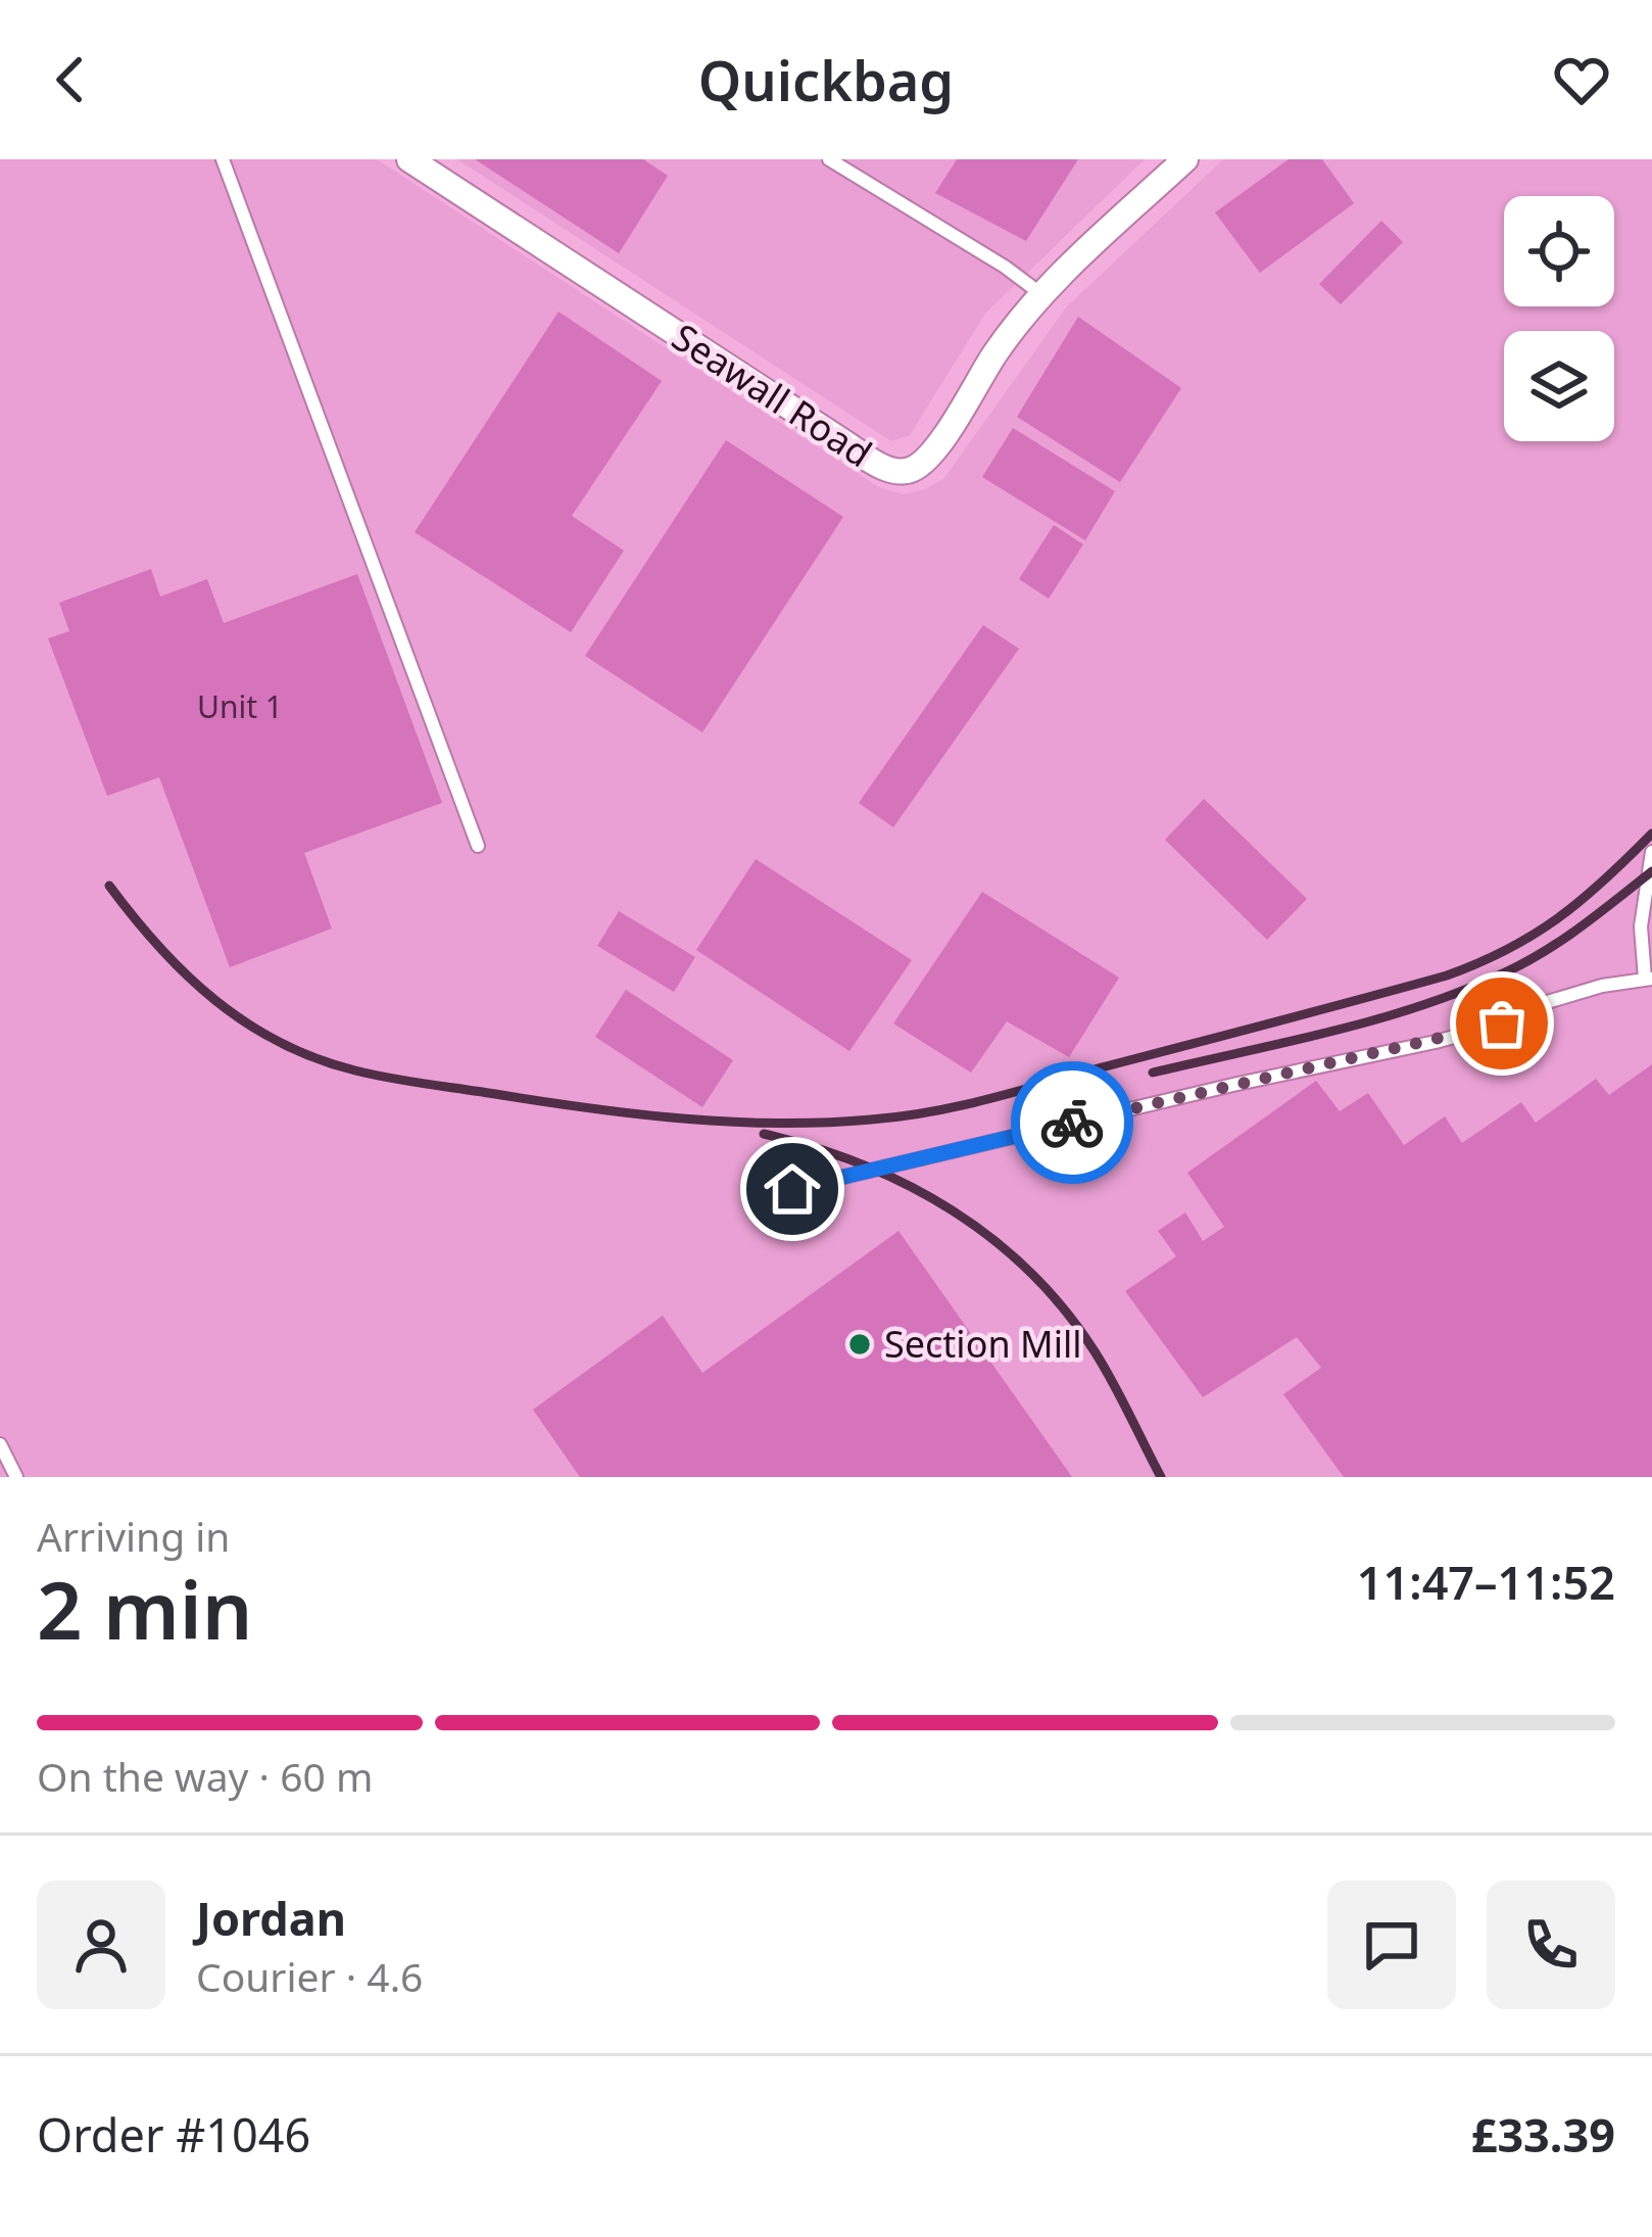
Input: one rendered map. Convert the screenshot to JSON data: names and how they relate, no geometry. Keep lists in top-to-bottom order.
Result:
{
  "streets": {
    "street": ["Seawall Road"]
  },
  "places": ["Section Mill"],
  "house_numbers": ["Unit 1"],
  "page": {
    "header": "Quickbag",
    "heading": ["2 min", "Arriving in", "11:47–11:52"],
    "panel": [
      "Jordan",
      "Courier · 4.6",
      "Order #1046",
      "£33.39"
    ],
    "bar": "On the way · 60 m"
  }
}
